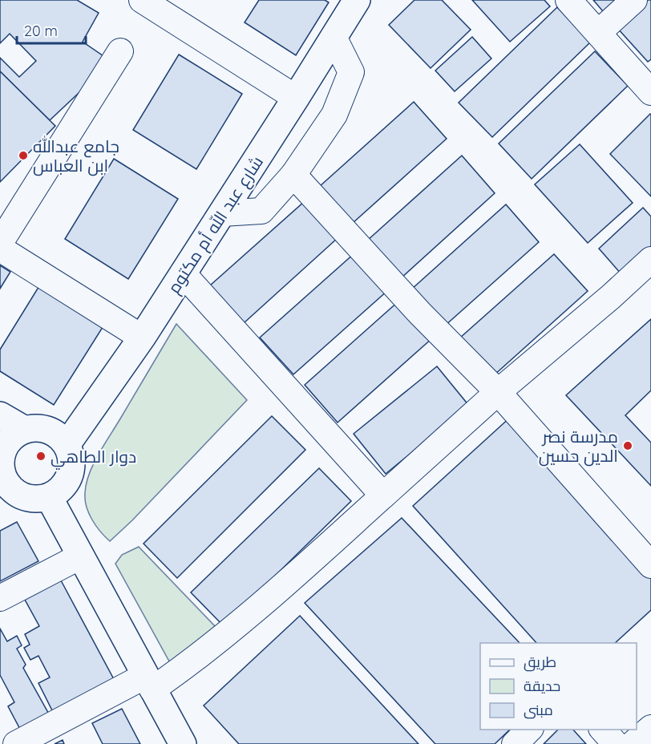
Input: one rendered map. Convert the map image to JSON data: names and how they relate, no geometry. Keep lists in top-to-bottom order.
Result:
{
  "streets": {
    "main road": ["شارع عبد اللّه أم مكتوم"]
  },
  "places": ["جامع عبدالله ابن العباس", "مدرسة نصر الدين حسين", "دوار الطاهي"],
  "legend": ["طريق", "حديقة", "مبنى"],
  "scale_bar": "20 m"
}
